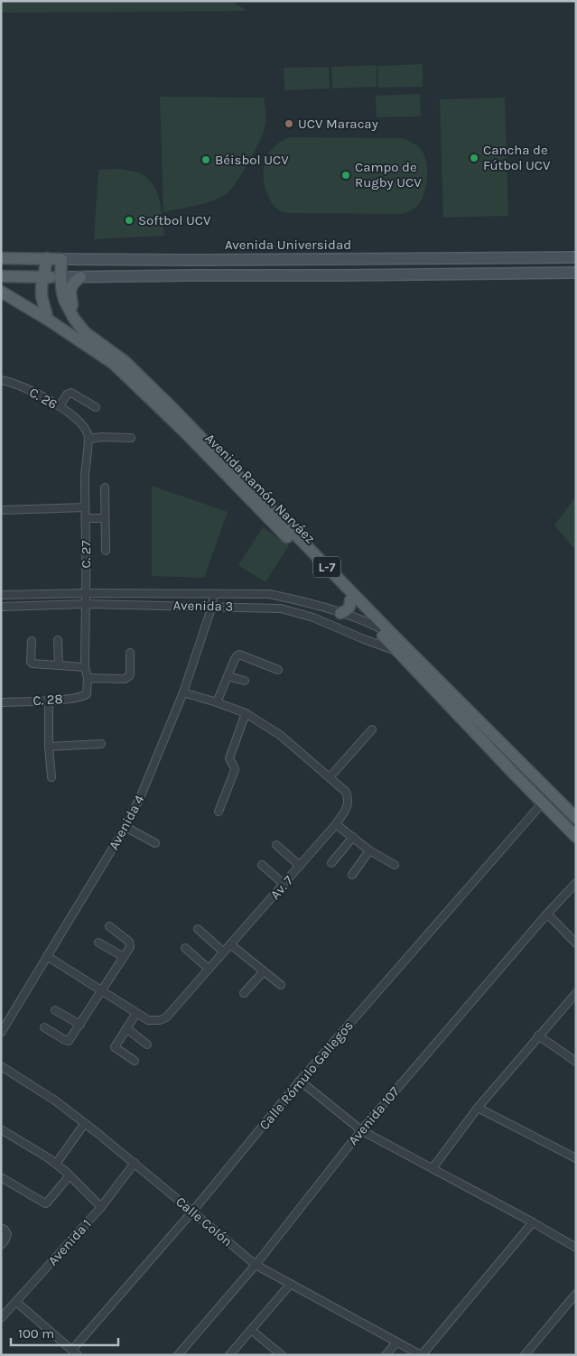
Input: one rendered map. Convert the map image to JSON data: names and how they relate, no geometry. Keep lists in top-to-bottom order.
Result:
{
  "streets": {
    "main road": ["Avenida Universidad", "Avenida Ramón Narváez", "L-7"],
    "street": [
      "C. 26",
      "C. 27",
      "Avenida 3",
      "C. 28",
      "Avenida 4",
      "Av. 7",
      "Calle Rómulo Gallegos",
      "Avenida 107",
      "Calle Colón",
      "Avenida 1"
    ]
  },
  "crossings": [
    ["Avenida Universidad", "Avenida Ramón Narváez"],
    ["C. 26", "C. 27"],
    ["Avenida Ramón Narváez", "Avenida 3"],
    ["Avenida Ramón Narváez", "Calle Rómulo Gallegos"],
    ["C. 27", "Avenida 3"],
    ["C. 27", "C. 28"],
    ["Avenida 3", "Avenida 4"],
    ["Avenida 4", "Av. 7"],
    ["Calle Rómulo Gallegos", "Calle Colón"],
    ["Avenida 107", "Calle Colón"],
    ["Calle Colón", "Avenida 1"]
  ],
  "places": [
    "UCV Maracay",
    "Cancha de Fútbol UCV",
    "Béisbol UCV",
    "Campo de Rugby UCV",
    "Softbol UCV"
  ],
  "scale_bar": "100 m"
}
